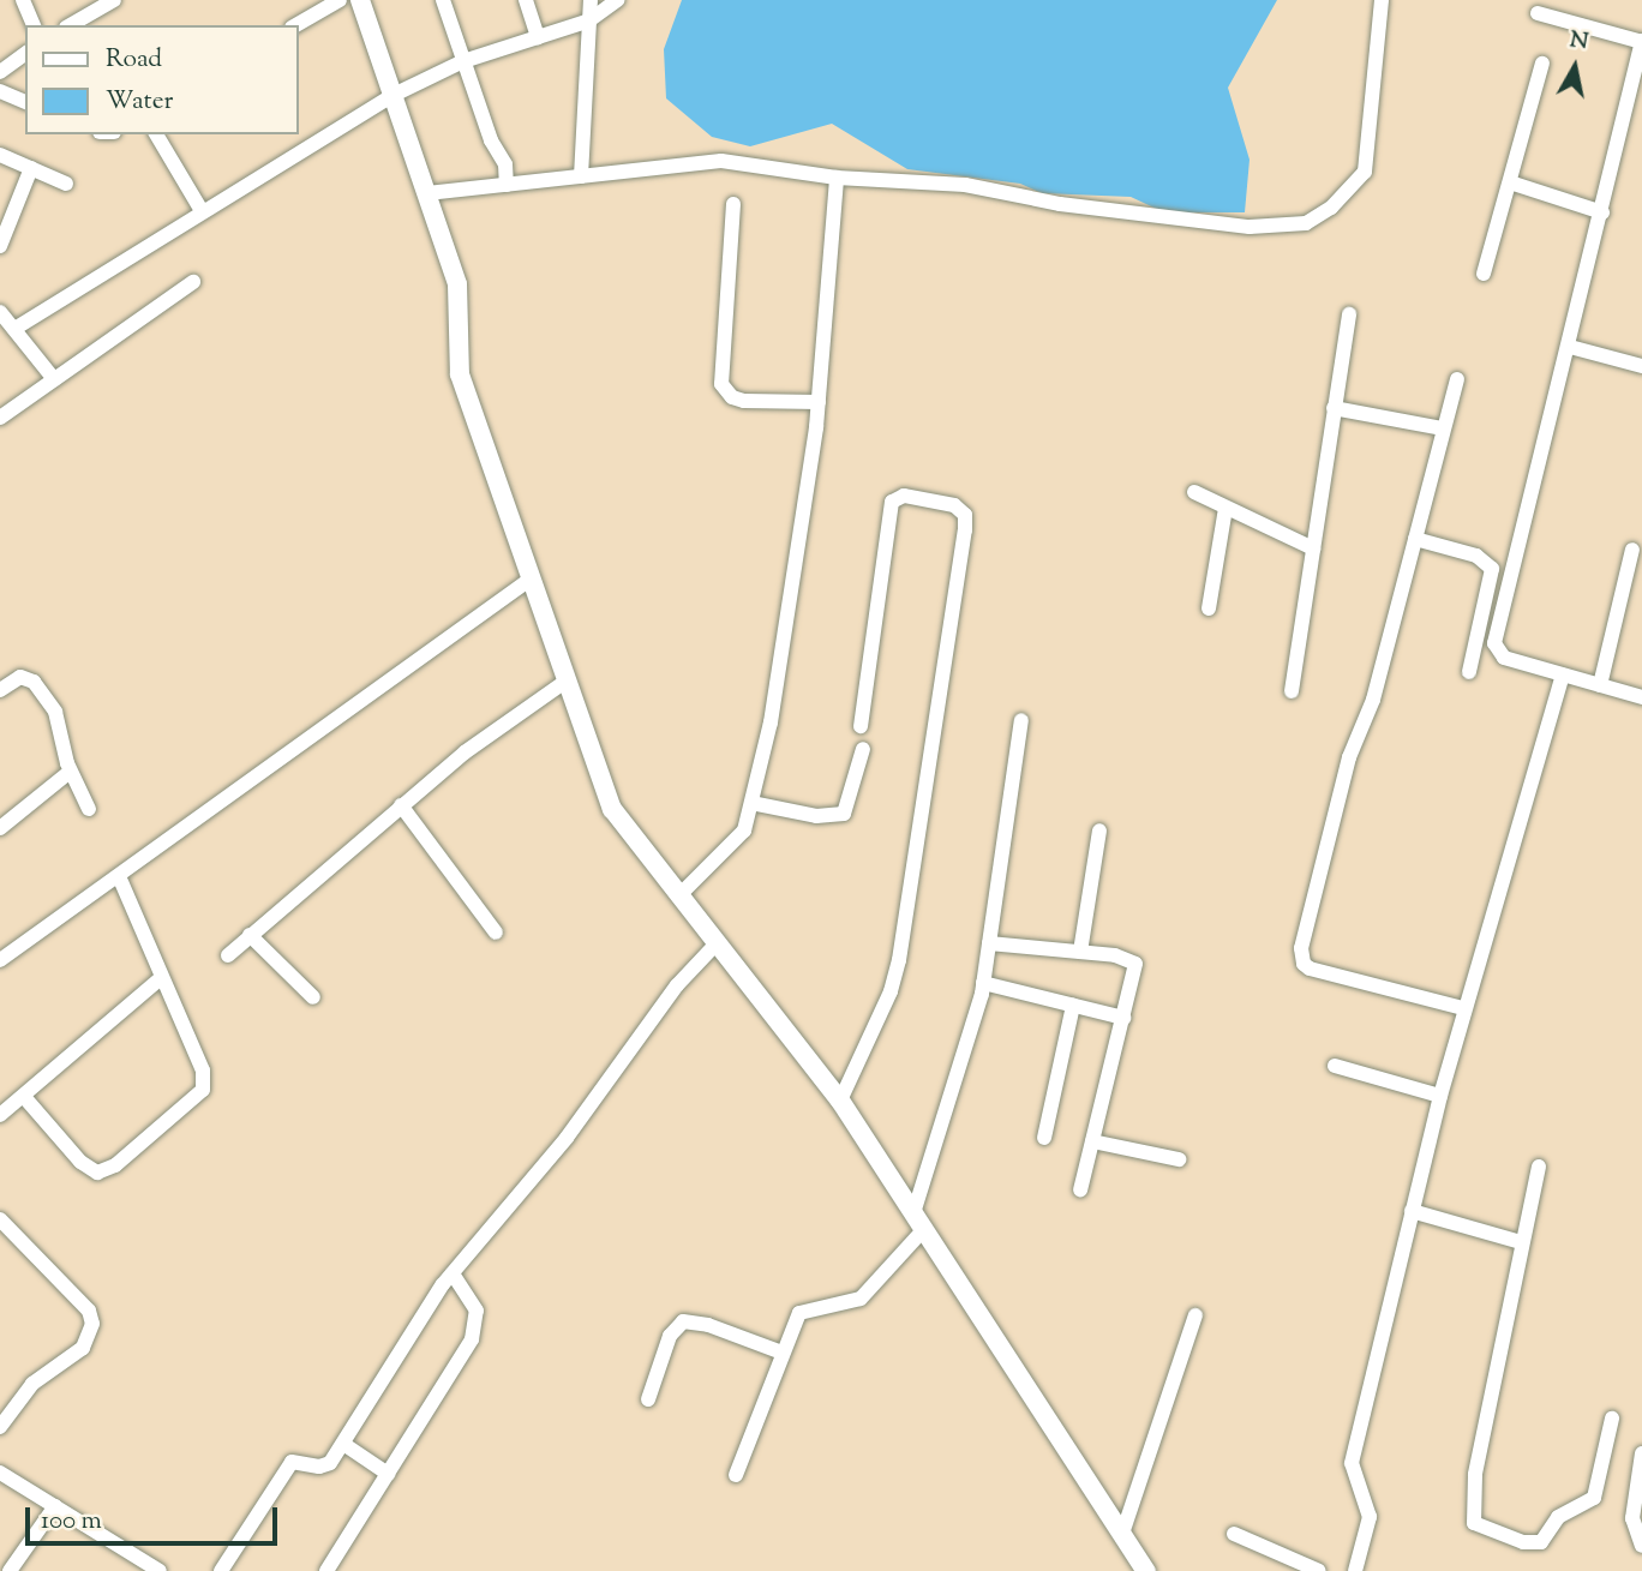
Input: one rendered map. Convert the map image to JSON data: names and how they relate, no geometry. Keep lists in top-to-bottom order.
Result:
{
  "legend": ["Road", "Water"],
  "scale_bar": "100 m",
  "north": "top"
}
